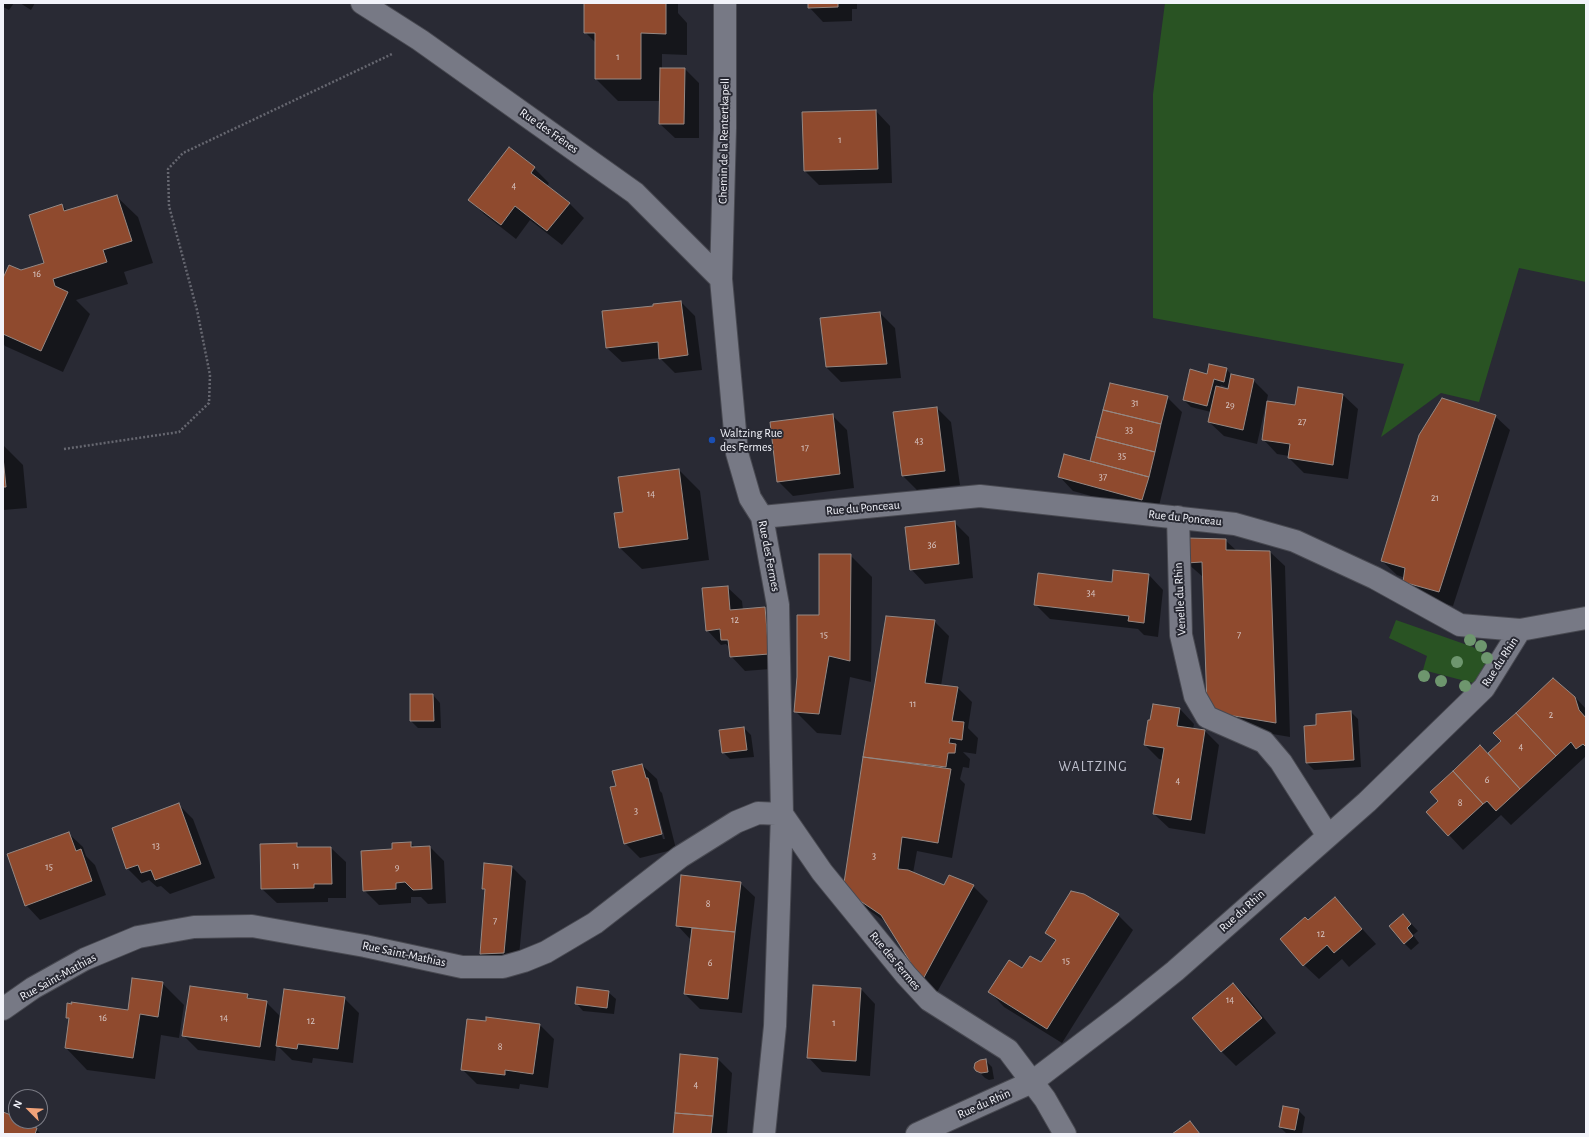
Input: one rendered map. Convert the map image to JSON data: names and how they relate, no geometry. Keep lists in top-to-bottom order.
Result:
{
  "streets": {
    "street": [
      "Rue des Frênes",
      "Chemin de la Rentertkapell",
      "Rue du Ponceau",
      "Rue des Fermes",
      "Venelle du Rhin",
      "Rue du Rhin",
      "Rue Saint-Mathias"
    ]
  },
  "crossings": [
    ["Rue des Frênes", "Chemin de la Rentertkapell"],
    ["Rue des Frênes", "Rue des Fermes"],
    ["Chemin de la Rentertkapell", "Rue des Fermes"],
    ["Rue du Ponceau", "Rue des Fermes"],
    ["Rue du Ponceau", "Venelle du Rhin"],
    ["Rue du Ponceau", "Rue du Rhin"],
    ["Rue des Fermes", "Rue du Rhin"],
    ["Rue des Fermes", "Rue Saint-Mathias"],
    ["Venelle du Rhin", "Rue du Rhin"]
  ],
  "districts": ["WALTZING"],
  "places": ["Waltzing Rue des Fermes"],
  "house_numbers": [
    "1",
    "1",
    "4",
    "16",
    "31",
    "29",
    "27",
    "33",
    "43",
    "17",
    "35",
    "37",
    "14",
    "21",
    "36",
    "34",
    "12",
    "15",
    "7",
    "11",
    "2",
    "4",
    "6",
    "4",
    "8",
    "3",
    "13",
    "3",
    "11",
    "15",
    "9",
    "8",
    "7",
    "12",
    "15",
    "6",
    "14",
    "16",
    "14",
    "12",
    "1",
    "8",
    "4"
  ],
  "north": "top left"
}
